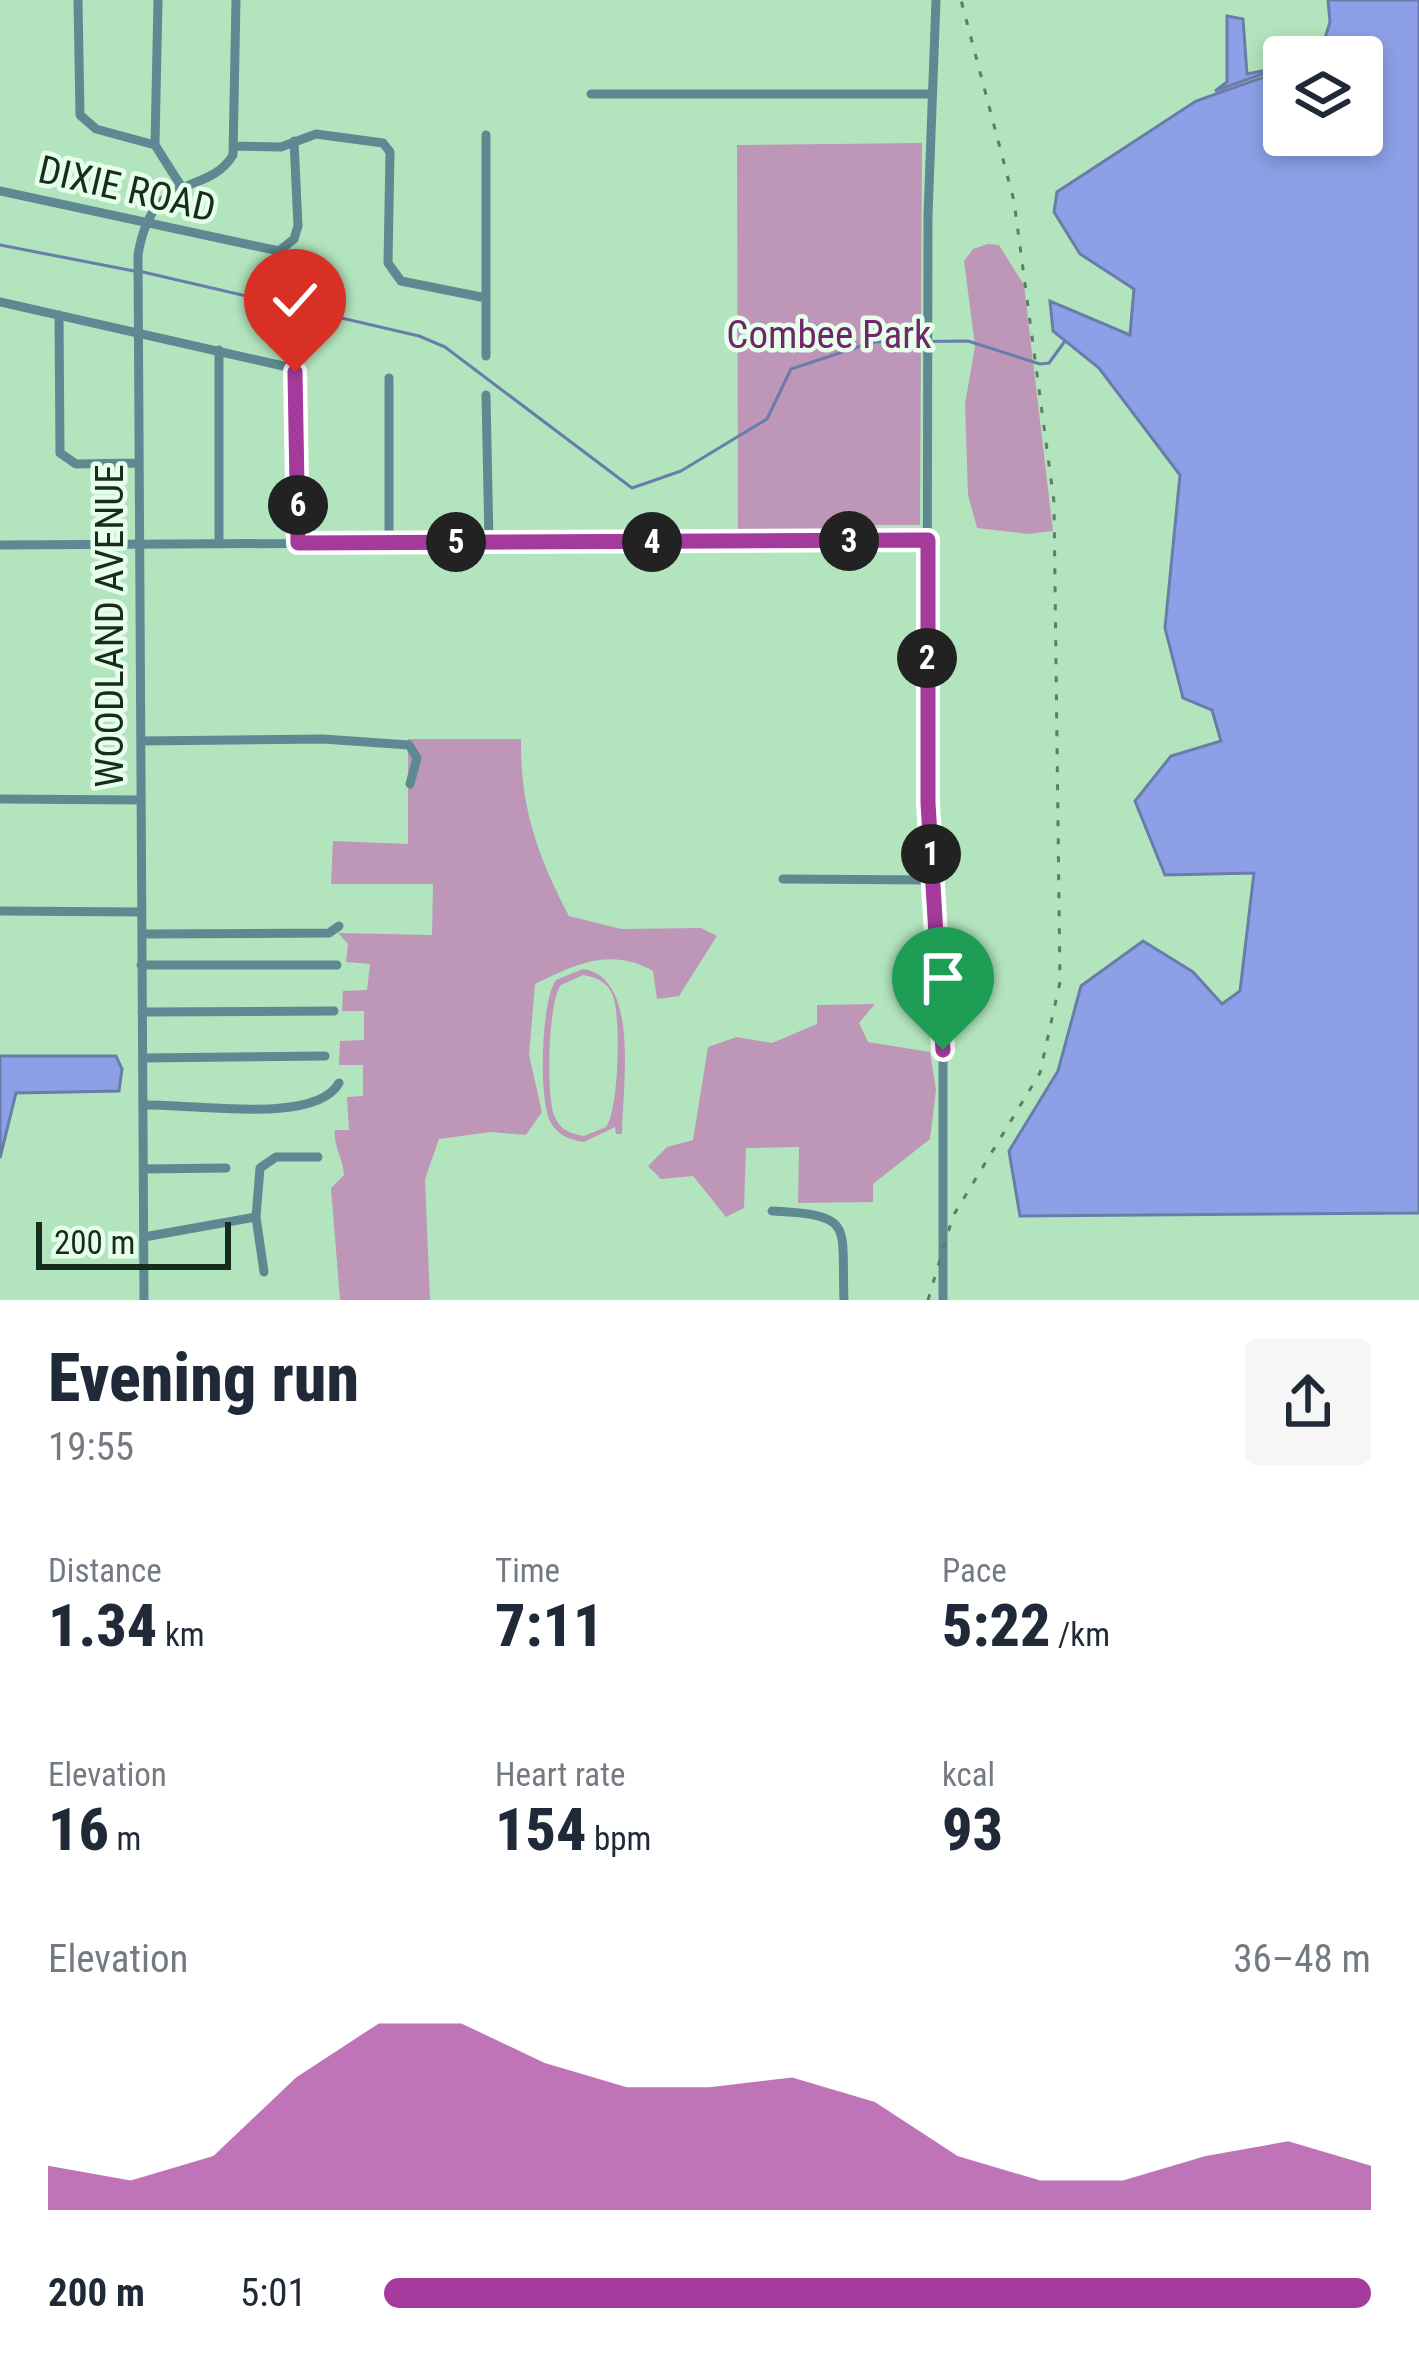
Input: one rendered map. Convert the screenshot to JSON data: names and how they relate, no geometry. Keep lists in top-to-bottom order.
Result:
{
  "streets": {
    "street": ["DIXIE ROAD", "WOODLAND AVENUE"]
  },
  "crossings": [
    ["DIXIE ROAD", "WOODLAND AVENUE"]
  ],
  "parks": ["Combee Park"],
  "scale_bar": "200 m",
  "page": {
    "pins": [
      "6",
      "3",
      "4",
      "5",
      "2",
      "1"
    ],
    "scale": "200 m",
    "heading": ["Evening run", "19:55"],
    "stats": [
      ["Distance", "1.34 km"],
      ["Time", "7:11"],
      ["Pace", "5:22 /km"],
      ["Elevation", "16 m"],
      ["Heart rate", "154 bpm"],
      ["kcal", "93"]
    ],
    "chart": ["Elevation", "36–48 m"],
    "list": [
      {
        "name": "200 m",
        "note": "5:01"
      }
    ]
  }
}
